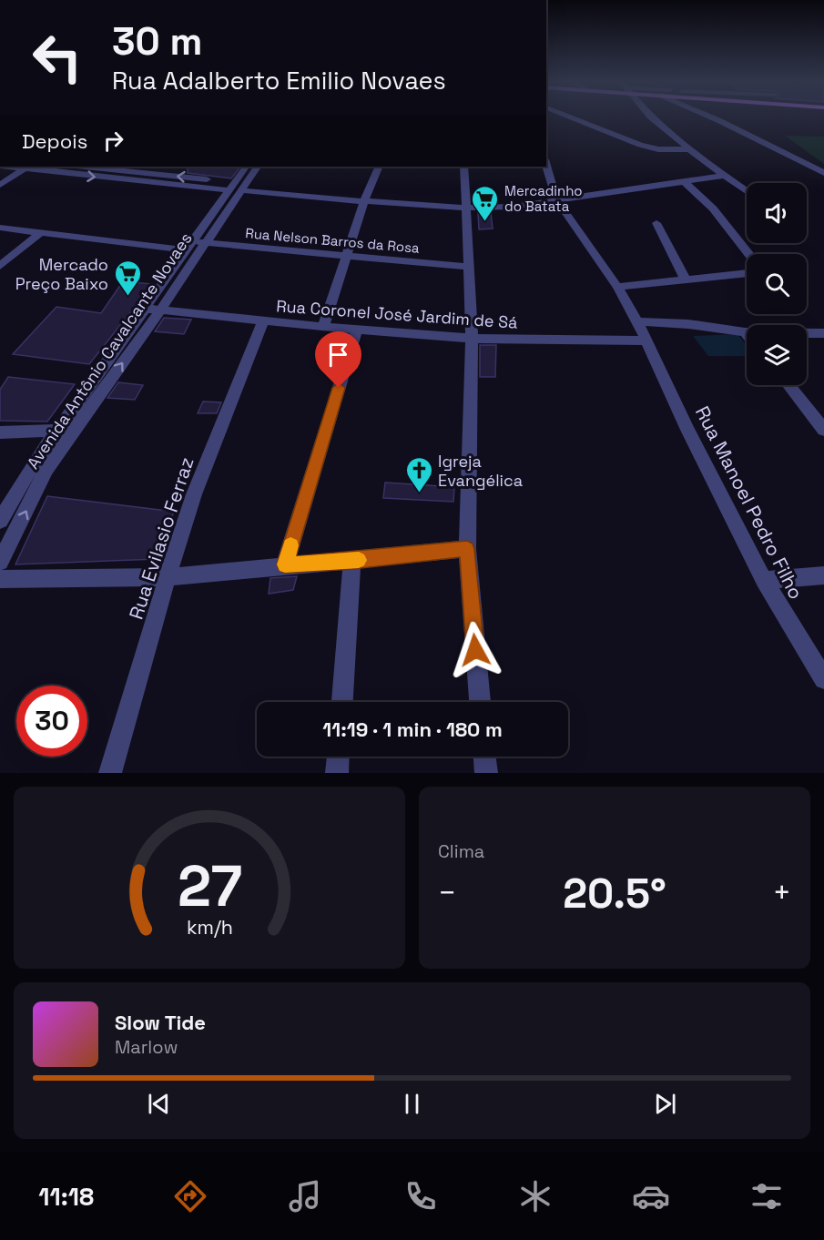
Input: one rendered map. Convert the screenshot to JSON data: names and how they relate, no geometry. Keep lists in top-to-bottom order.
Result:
{
  "streets": {
    "street": [
      "Rua Nelson Barros da Rosa",
      "Rua Coronel José Jardim de Sá",
      "Avenida Antônio Cavalcante Novaes",
      "Rua Manoel Pedro Filho",
      "Rua Evilasio Ferraz"
    ]
  },
  "crossings": [
    ["Rua Nelson Barros da Rosa", "Avenida Antônio Cavalcante Novaes"],
    ["Rua Coronel José Jardim de Sá", "Avenida Antônio Cavalcante Novaes"],
    ["Rua Coronel José Jardim de Sá", "Rua Manoel Pedro Filho"],
    ["Rua Coronel José Jardim de Sá", "Rua Evilasio Ferraz"]
  ],
  "places": {
    "supermarket": ["Mercadinho do Batata", "Mercado Preço Baixo"],
    "church": ["Igreja Evangélica"]
  },
  "page": {
    "turn": ["30 m", "Rua Adalberto Emilio Novaes"],
    "then": "Depois",
    "limit": "30",
    "trip": "11:19 · 1 min · 180 m",
    "tile": "Clima",
    "heat": ["−", "20.5°", "+"],
    "song": ["Slow Tide", "Marlow"],
    "tabs": "11:18",
    "gauge": ["27", "km/h"]
  }
}
